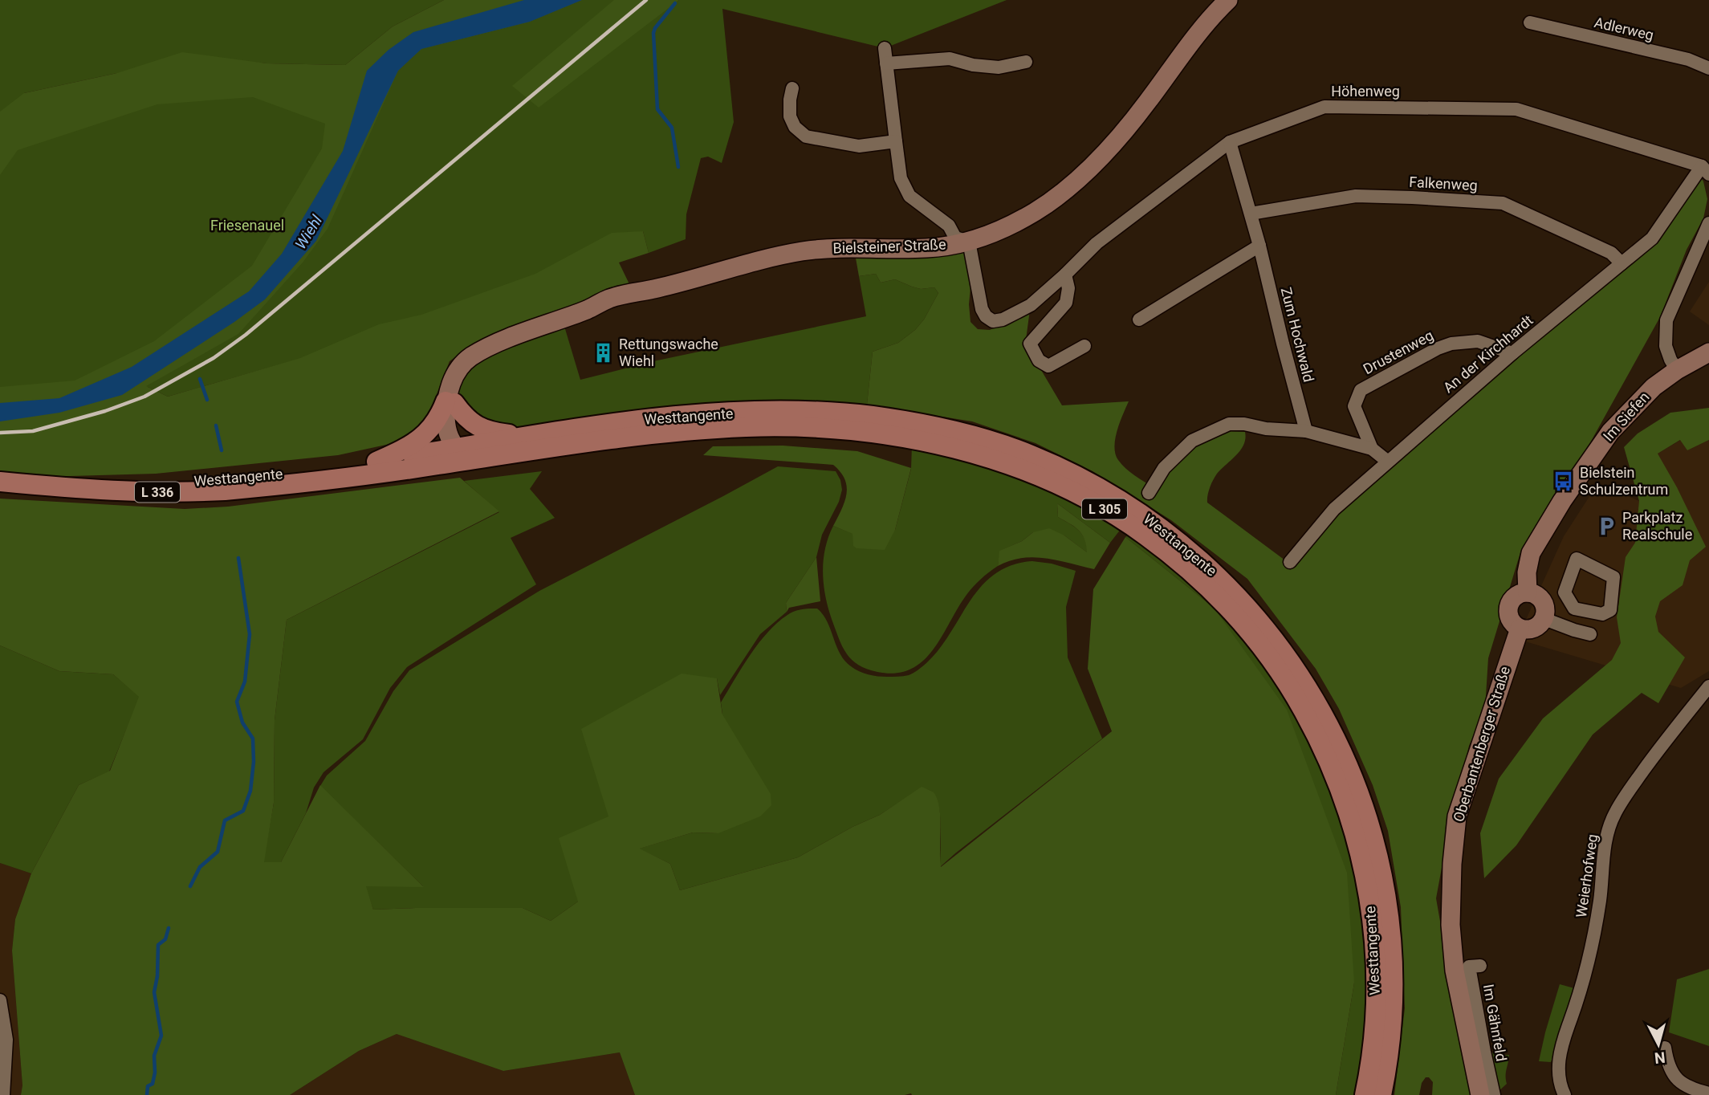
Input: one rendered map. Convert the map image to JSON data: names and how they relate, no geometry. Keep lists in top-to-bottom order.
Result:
{
  "streets": {
    "main road": [
      "Bielsteiner Straße",
      "Westtangente",
      "Im Siefen",
      "L 336",
      "L 305",
      "Oberbantenberger Straße"
    ],
    "street": [
      "Adlerweg",
      "Höhenweg",
      "Falkenweg",
      "Zum Hochwald",
      "Drustenweg",
      "An der Kirchhardt",
      "Weierhofweg",
      "Im Gähnfeld"
    ]
  },
  "crossings": [
    ["Höhenweg", "Bielsteiner Straße"],
    ["Höhenweg", "Zum Hochwald"],
    ["Höhenweg", "An der Kirchhardt"],
    ["Falkenweg", "Zum Hochwald"],
    ["Falkenweg", "An der Kirchhardt"],
    ["Bielsteiner Straße", "L 336"],
    ["Bielsteiner Straße", "L 305"],
    ["Drustenweg", "An der Kirchhardt"],
    ["Westtangente", "L 336"],
    ["Westtangente", "L 305"],
    ["Im Siefen", "Oberbantenberger Straße"],
    ["L 336", "L 305"]
  ],
  "water": ["Wiehl"],
  "parks": ["Friesenauel"],
  "places": {
    "building": ["Rettungswache Wiehl"],
    "bus stop": ["Bielstein Schulzentrum"],
    "parking": ["Parkplatz Realschule"]
  },
  "north": "bottom"
}
